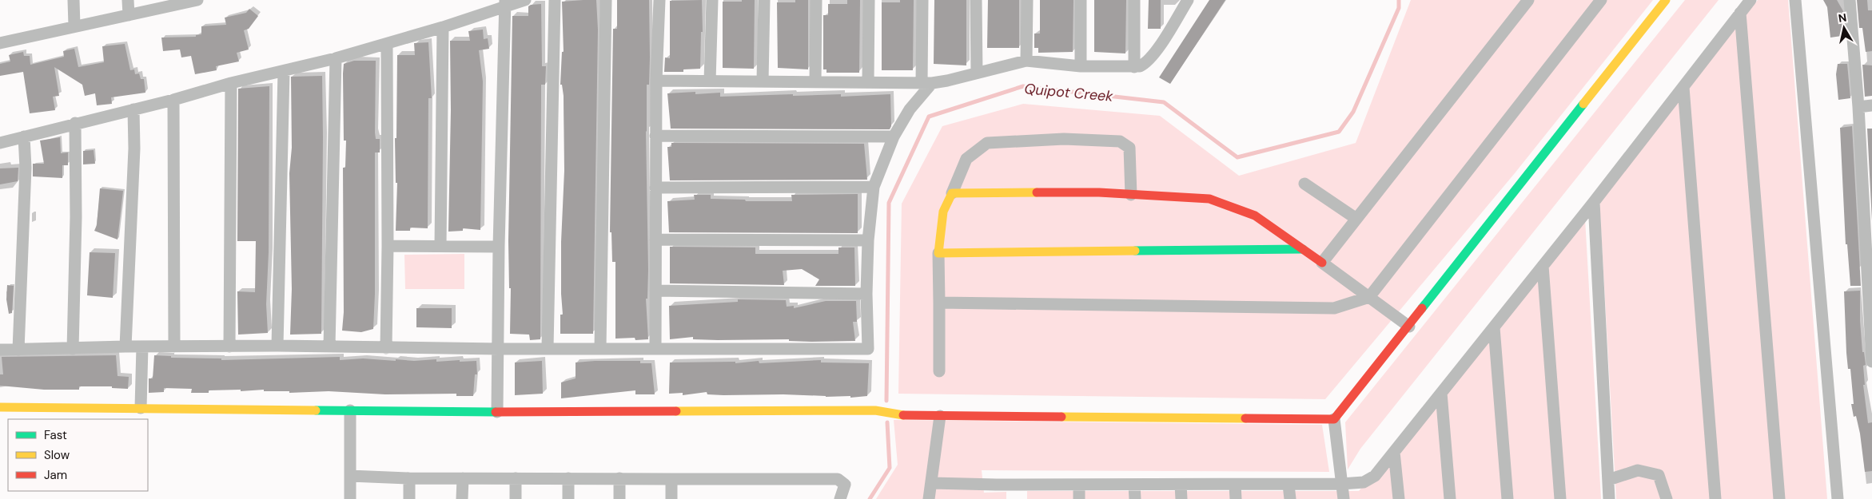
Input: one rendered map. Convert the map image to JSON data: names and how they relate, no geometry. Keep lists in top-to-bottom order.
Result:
{
  "water": ["Quipot Creek"],
  "legend": ["Fast", "Slow", "Jam"],
  "north": "top"
}
